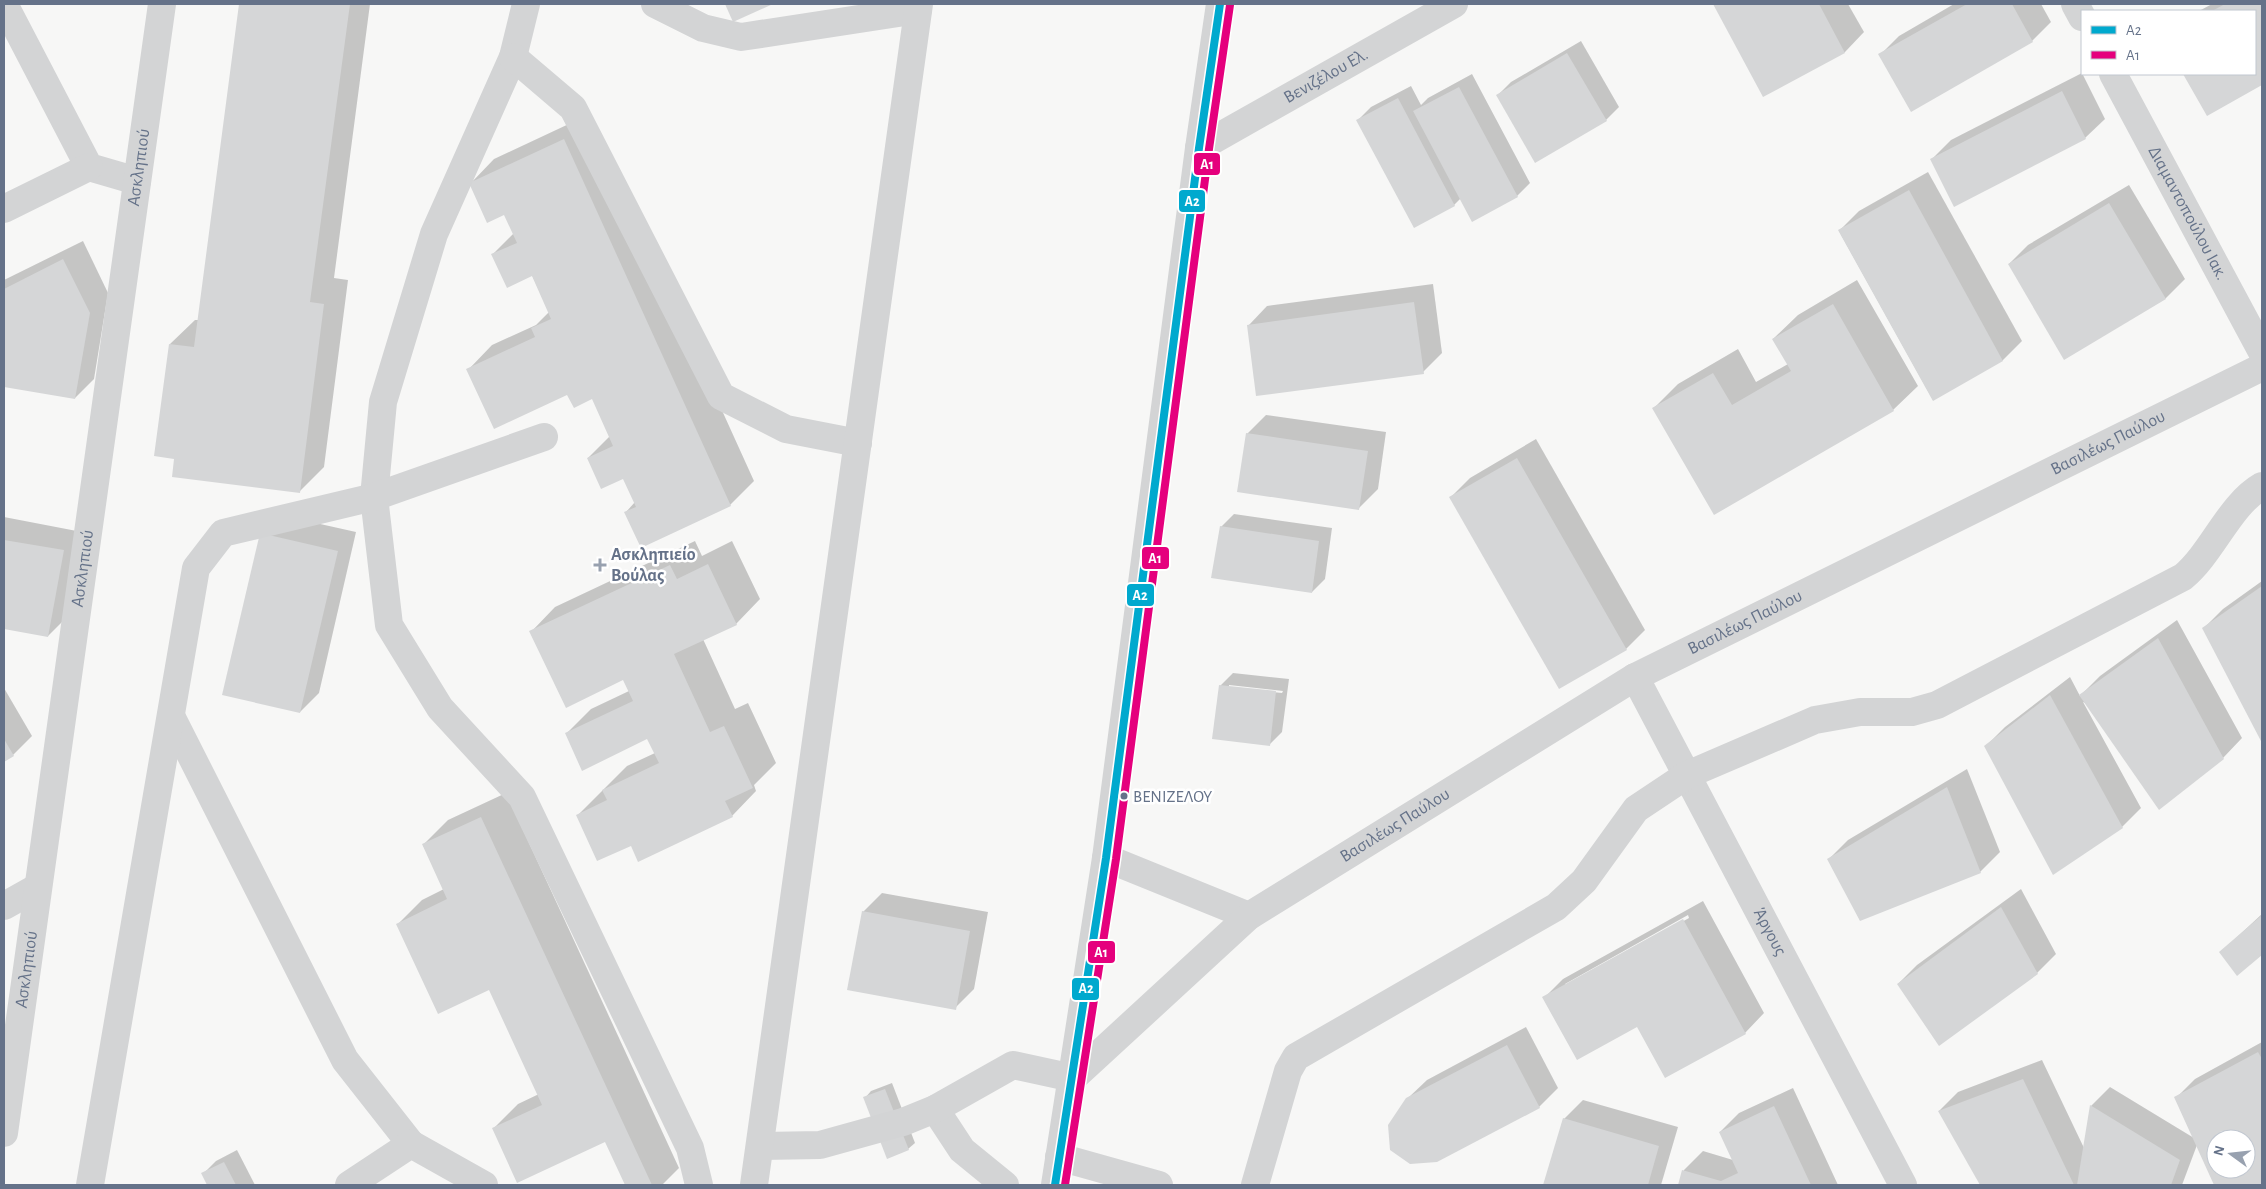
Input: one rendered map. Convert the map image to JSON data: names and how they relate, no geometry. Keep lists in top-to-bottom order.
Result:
{
  "streets": {
    "street": [
      "Βενιζέλου Ελ.",
      "Ασκληπιού",
      "Διαμαντοπούλου Ιακ.",
      "Βασιλέως Παύλου",
      "Άργους"
    ]
  },
  "crossings": [
    ["Βασιλέως Παύλου", "Άργους"]
  ],
  "places": {
    "health": ["Ασκληπιείο Βούλας"],
    "other": ["ΒΕΝΙΖΕΛΟΥ"]
  },
  "lines": ["transit line Α2", "transit line Α1"],
  "legend": ["Α2", "Α1"],
  "north": "left"
}
